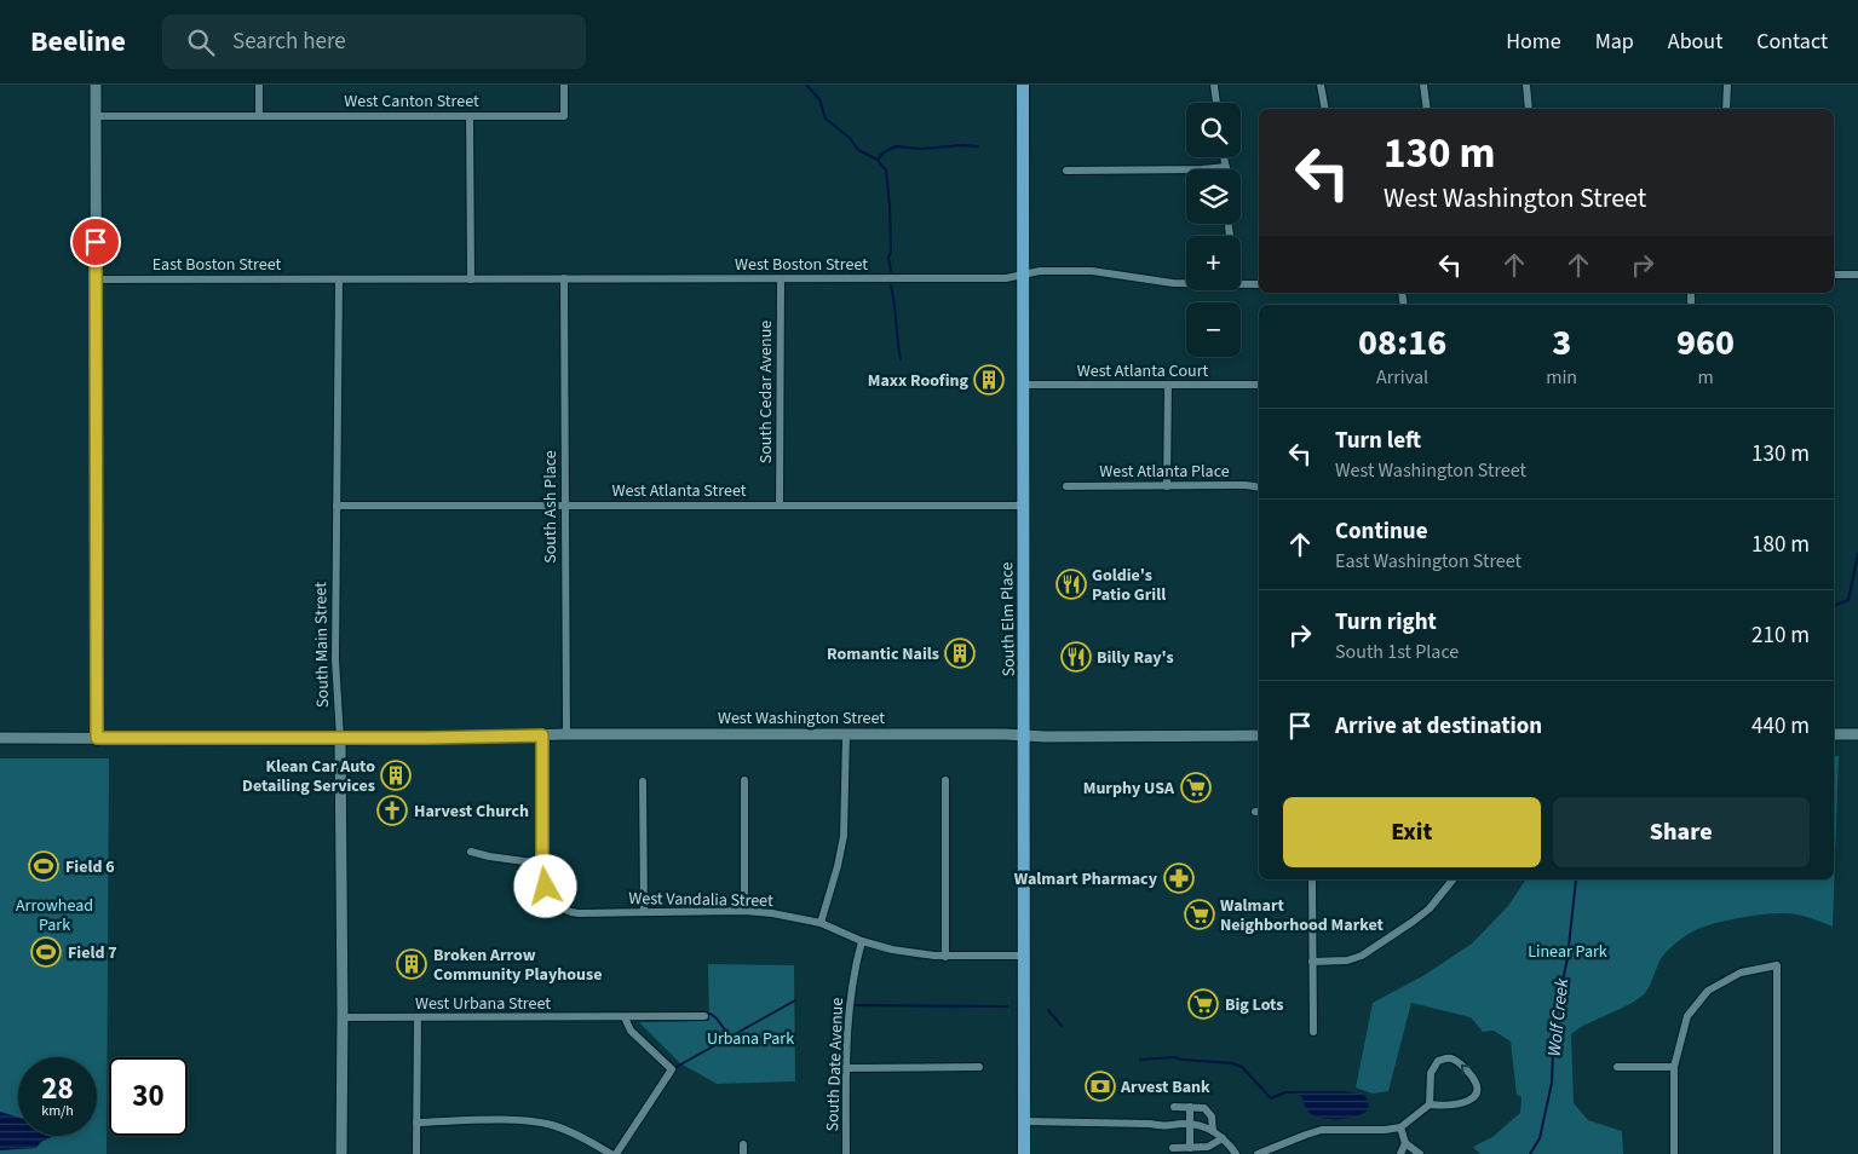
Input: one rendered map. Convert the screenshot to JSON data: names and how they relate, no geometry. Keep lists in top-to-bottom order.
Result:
{
  "streets": {
    "main road": ["South Elm Place", "South Main Street", "West Washington Street"],
    "street": [
      "West Canton Street",
      "East Boston Street",
      "West Boston Street",
      "West Atlanta Court",
      "South Cedar Avenue",
      "West Atlanta Place",
      "West Atlanta Street",
      "South Ash Place",
      "West Vandalia Street",
      "West Urbana Street",
      "South Date Avenue"
    ]
  },
  "crossings": [
    ["East Boston Street", "West Boston Street"],
    ["East Boston Street", "South Main Street"],
    ["West Boston Street", "South Cedar Avenue"],
    ["West Boston Street", "South Ash Place"],
    ["West Boston Street", "South Elm Place"],
    ["West Boston Street", "South Main Street"],
    ["West Atlanta Court", "South Elm Place"],
    ["South Cedar Avenue", "West Atlanta Street"],
    ["West Atlanta Street", "South Ash Place"],
    ["West Atlanta Street", "South Elm Place"],
    ["West Atlanta Street", "South Main Street"],
    ["South Ash Place", "West Washington Street"],
    ["South Elm Place", "West Washington Street"],
    ["South Elm Place", "West Vandalia Street"],
    ["South Main Street", "West Washington Street"],
    ["South Main Street", "West Urbana Street"],
    ["West Vandalia Street", "South Date Avenue"]
  ],
  "water": ["Wolf Creek"],
  "parks": ["Arrowhead Park", "Linear Park", "Urbana Park"],
  "places": {
    "building": [
      "Maxx Roofing",
      "Romantic Nails",
      "Klean Car Auto Detailing Services",
      "Broken Arrow Community Playhouse"
    ],
    "restaurant": ["Goldie's Patio Grill", "Billy Ray's"],
    "supermarket": ["Murphy USA", "Walmart Neighborhood Market", "Big Lots"],
    "church": ["Harvest Church"],
    "sports": ["Field 6", "Field 7"],
    "pharmacy": ["Walmart Pharmacy"],
    "bank": ["Arvest Bank"]
  },
  "page": {
    "header": "Beeline",
    "search": "Search here",
    "nav": [
      "Home",
      "Map",
      "About",
      "Contact"
    ],
    "map_buttons": ["+", "−"],
    "turn": ["130 m", "West Washington Street"],
    "eta": [
      "08:16",
      "Arrival",
      "3",
      "min",
      "960",
      "m"
    ],
    "list": [
      {
        "name": "Turn left",
        "note": "West Washington Street",
        "value": "130 m"
      },
      {
        "name": "Continue",
        "note": "East Washington Street",
        "value": "180 m"
      },
      {
        "name": "Turn right",
        "note": "South 1st Place",
        "value": "210 m"
      },
      {
        "name": "Arrive at destination",
        "value": "440 m"
      }
    ],
    "buttons": ["Exit", "Share"],
    "speed": "28 km/h",
    "limit": "30"
  }
}
